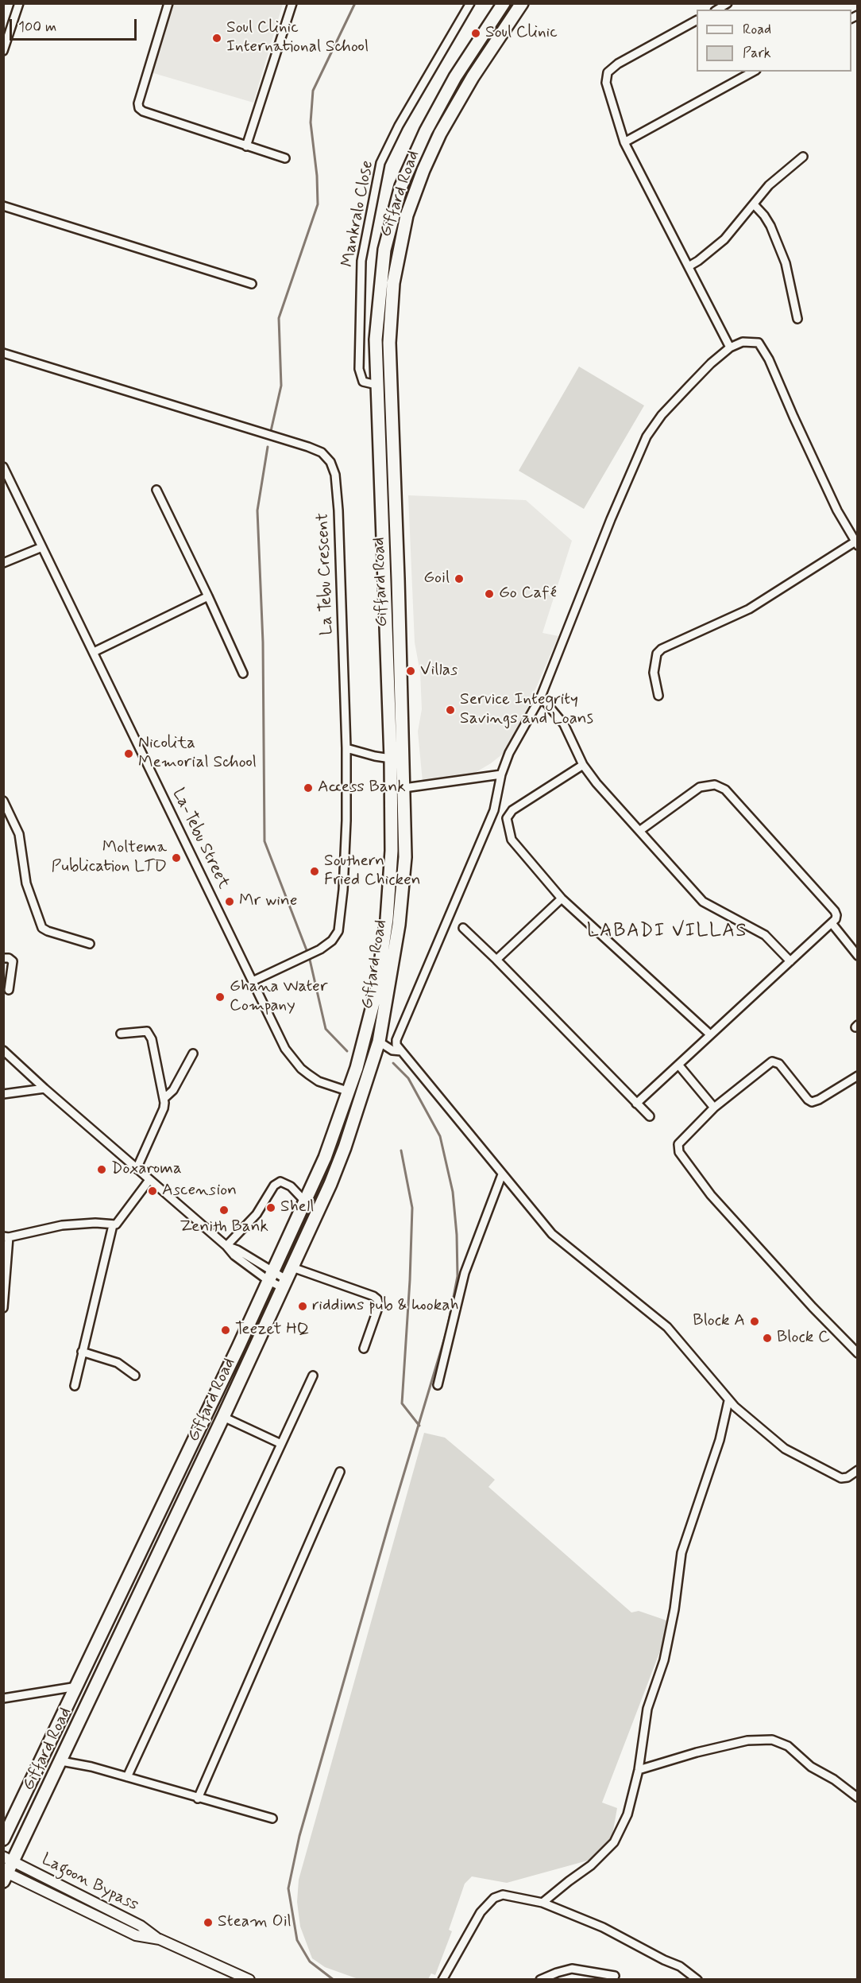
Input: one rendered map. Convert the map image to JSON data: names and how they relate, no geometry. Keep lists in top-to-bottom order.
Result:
{
  "streets": {
    "main road": ["Giffard Road"],
    "street": [
      "Mankralo Close",
      "La Tebu Crescent",
      "La-Tebu Street",
      "Lagoon Bypass"
    ]
  },
  "crossings": [
    ["Giffard Road", "Mankralo Close"],
    ["Giffard Road", "La-Tebu Street"],
    ["Giffard Road", "Lagoon Bypass"],
    ["La Tebu Crescent", "La-Tebu Street"]
  ],
  "districts": ["LABADI VILLAS"],
  "places": [
    "Soul Clinic",
    "Soul Clinic International School",
    "Goil",
    "Go Café",
    "Villas",
    "Service Integrity Savings and Loans",
    "Nicolita Memorial School",
    "Access Bank",
    "Moltema Publication LTD",
    "Southern Fried Chicken",
    "Mr wine",
    "Ghana Water Company",
    "Doxaroma",
    "Ascension",
    "Shell",
    "Zenith Bank",
    "riddims pub & hookah",
    "Block A",
    "Teezet HQ",
    "Block C",
    "Steam Oil"
  ],
  "legend": ["Road", "Park"],
  "scale_bar": "100 m"
}
